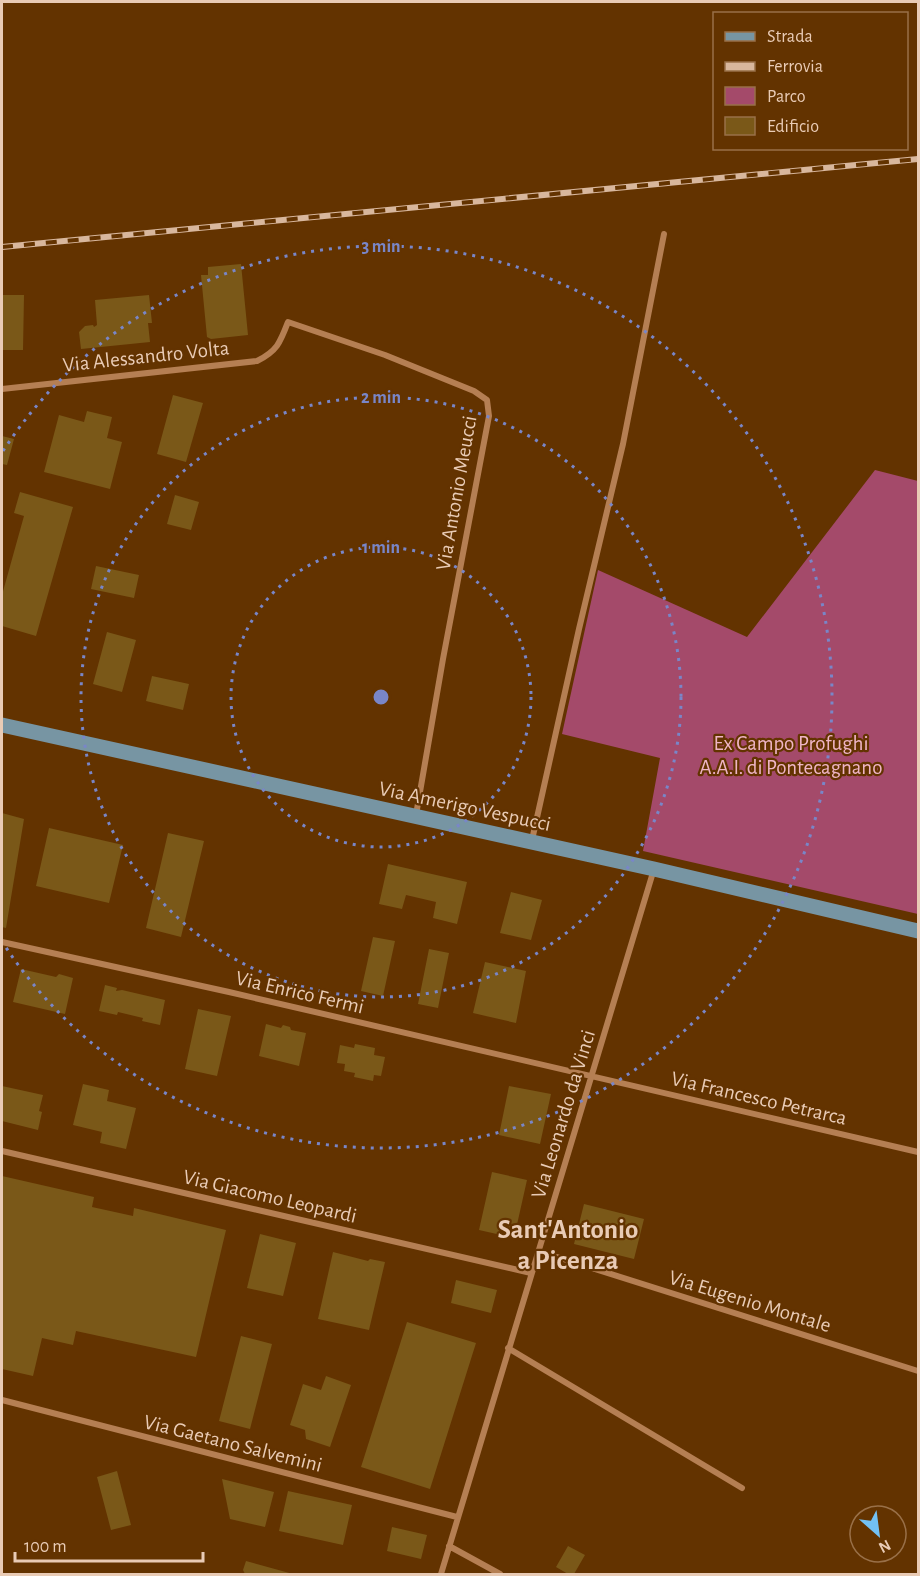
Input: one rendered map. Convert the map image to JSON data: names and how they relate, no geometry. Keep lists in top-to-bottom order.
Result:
{
  "streets": {
    "main road": ["Via Amerigo Vespucci"],
    "street": [
      "Via Alessandro Volta",
      "Via Antonio Meucci",
      "Via Enrico Fermi",
      "Via Francesco Petrarca",
      "Via Leonardo da Vinci",
      "Via Giacomo Leopardi",
      "Via Eugenio Montale",
      "Via Gaetano Salvemini"
    ]
  },
  "crossings": [
    ["Via Alessandro Volta", "Via Antonio Meucci"],
    ["Via Antonio Meucci", "Via Amerigo Vespucci"],
    ["Via Amerigo Vespucci", "Via Leonardo da Vinci"],
    ["Via Enrico Fermi", "Via Francesco Petrarca"],
    ["Via Enrico Fermi", "Via Leonardo da Vinci"],
    ["Via Francesco Petrarca", "Via Leonardo da Vinci"],
    ["Via Leonardo da Vinci", "Via Giacomo Leopardi"],
    ["Via Leonardo da Vinci", "Via Eugenio Montale"],
    ["Via Leonardo da Vinci", "Via Gaetano Salvemini"]
  ],
  "districts": ["Sant'Antonio a Picenza"],
  "parks": ["Ex Campo Profughi A.A.I. di Pontecagnano"],
  "legend": [
    "Strada",
    "Ferrovia",
    "Parco",
    "Edificio"
  ],
  "scale_bar": "100 m",
  "north": "bottom right",
  "rings": ["3 min", "2 min", "1 min"]
}
